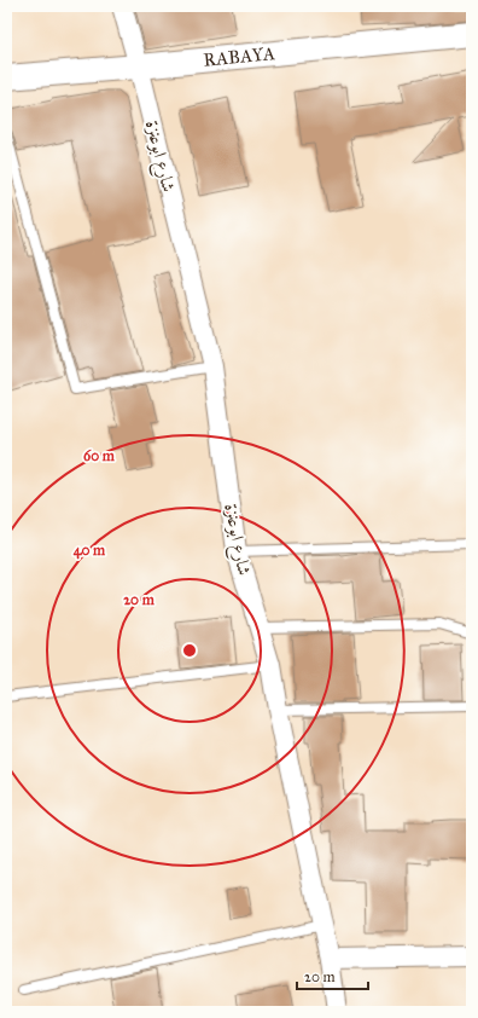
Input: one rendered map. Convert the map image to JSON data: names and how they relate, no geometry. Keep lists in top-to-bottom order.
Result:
{
  "streets": {
    "street": ["RABAYA", "شارع ابوعنزة"]
  },
  "crossings": [
    ["RABAYA", "شارع ابوعنزة"]
  ],
  "scale_bar": "20 m",
  "rings": ["60 m", "40 m", "20 m"]
}
